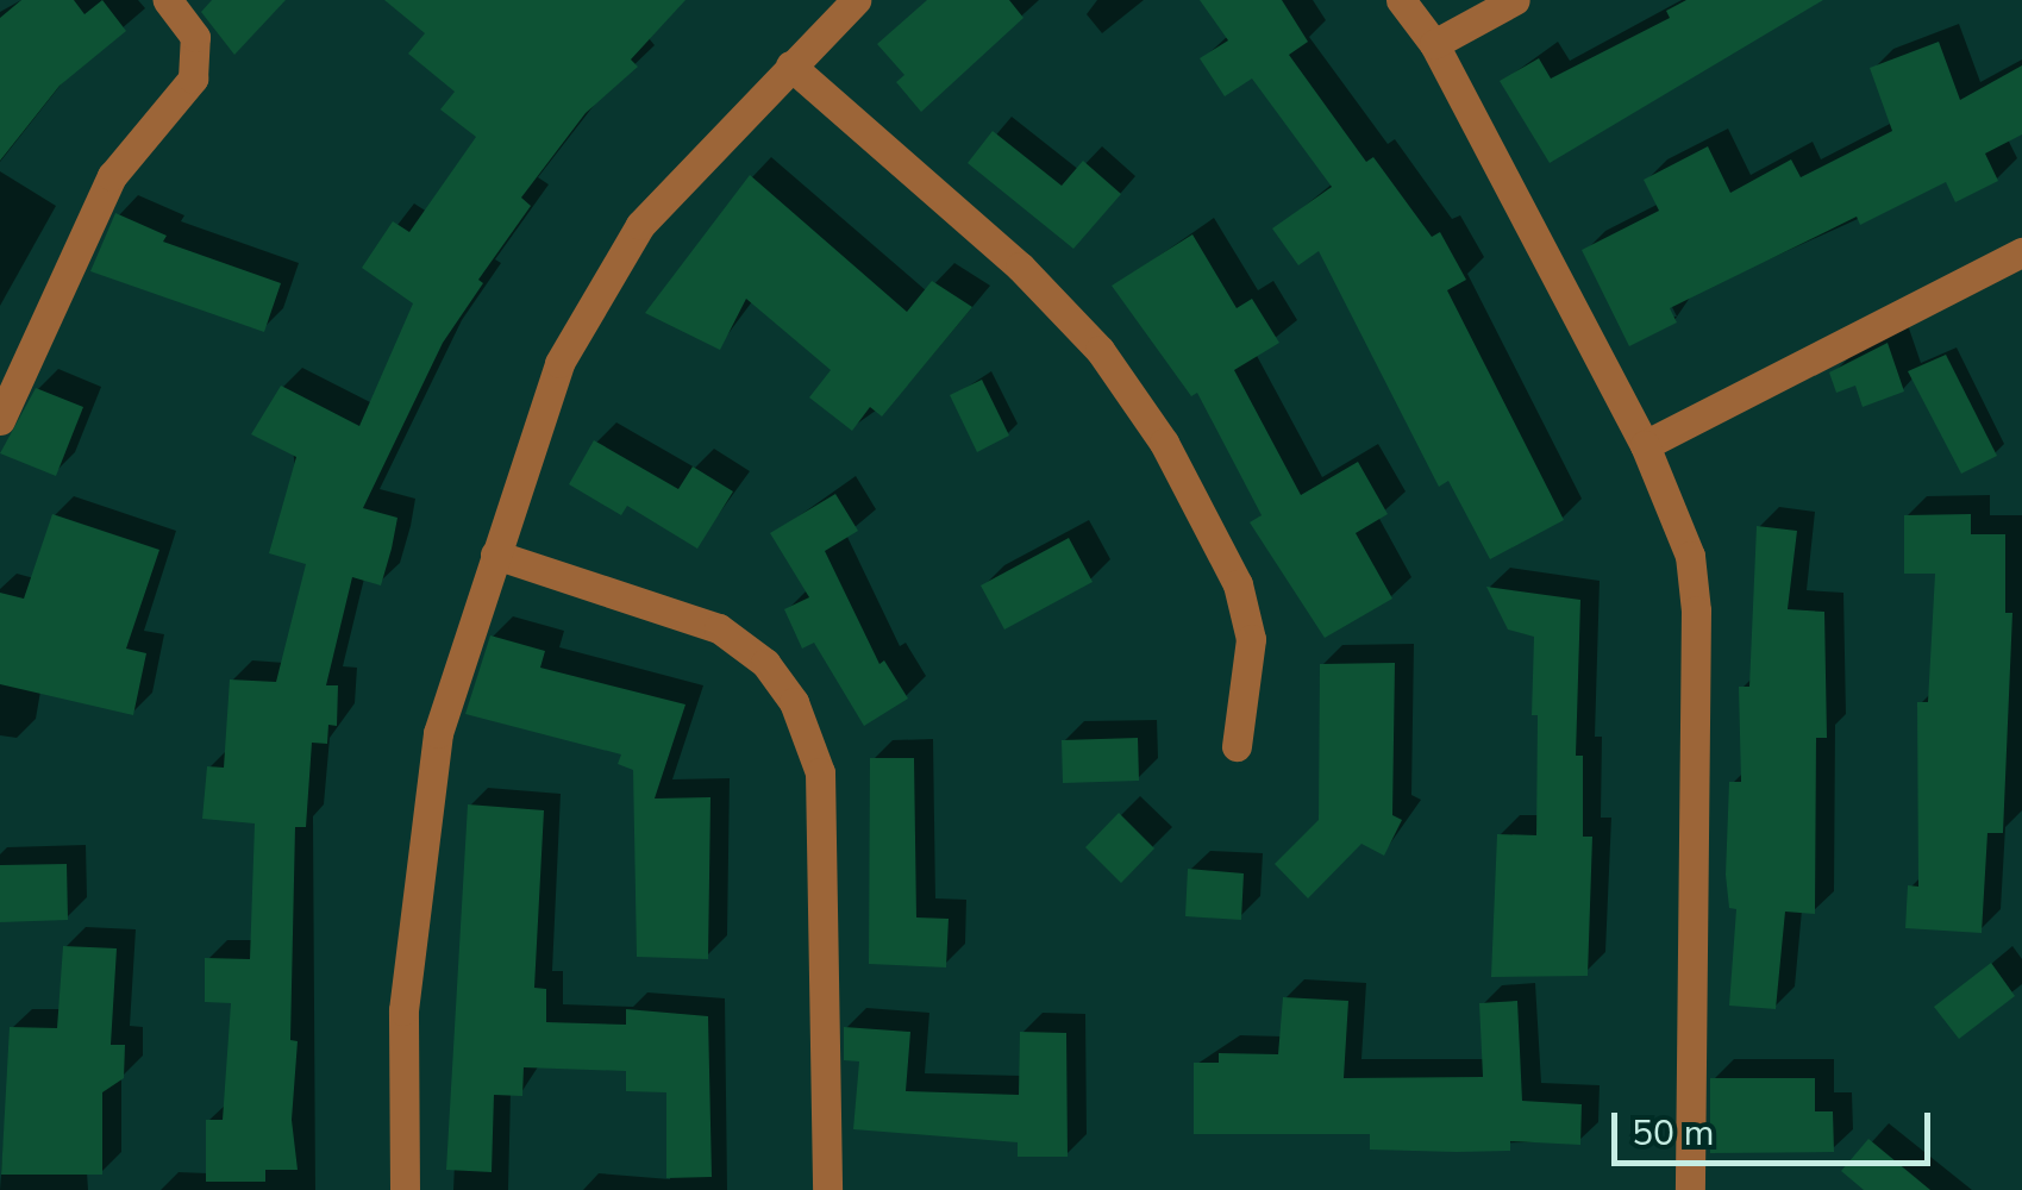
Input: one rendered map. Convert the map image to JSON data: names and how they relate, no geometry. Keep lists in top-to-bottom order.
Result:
{
  "scale_bar": "50 m"
}
